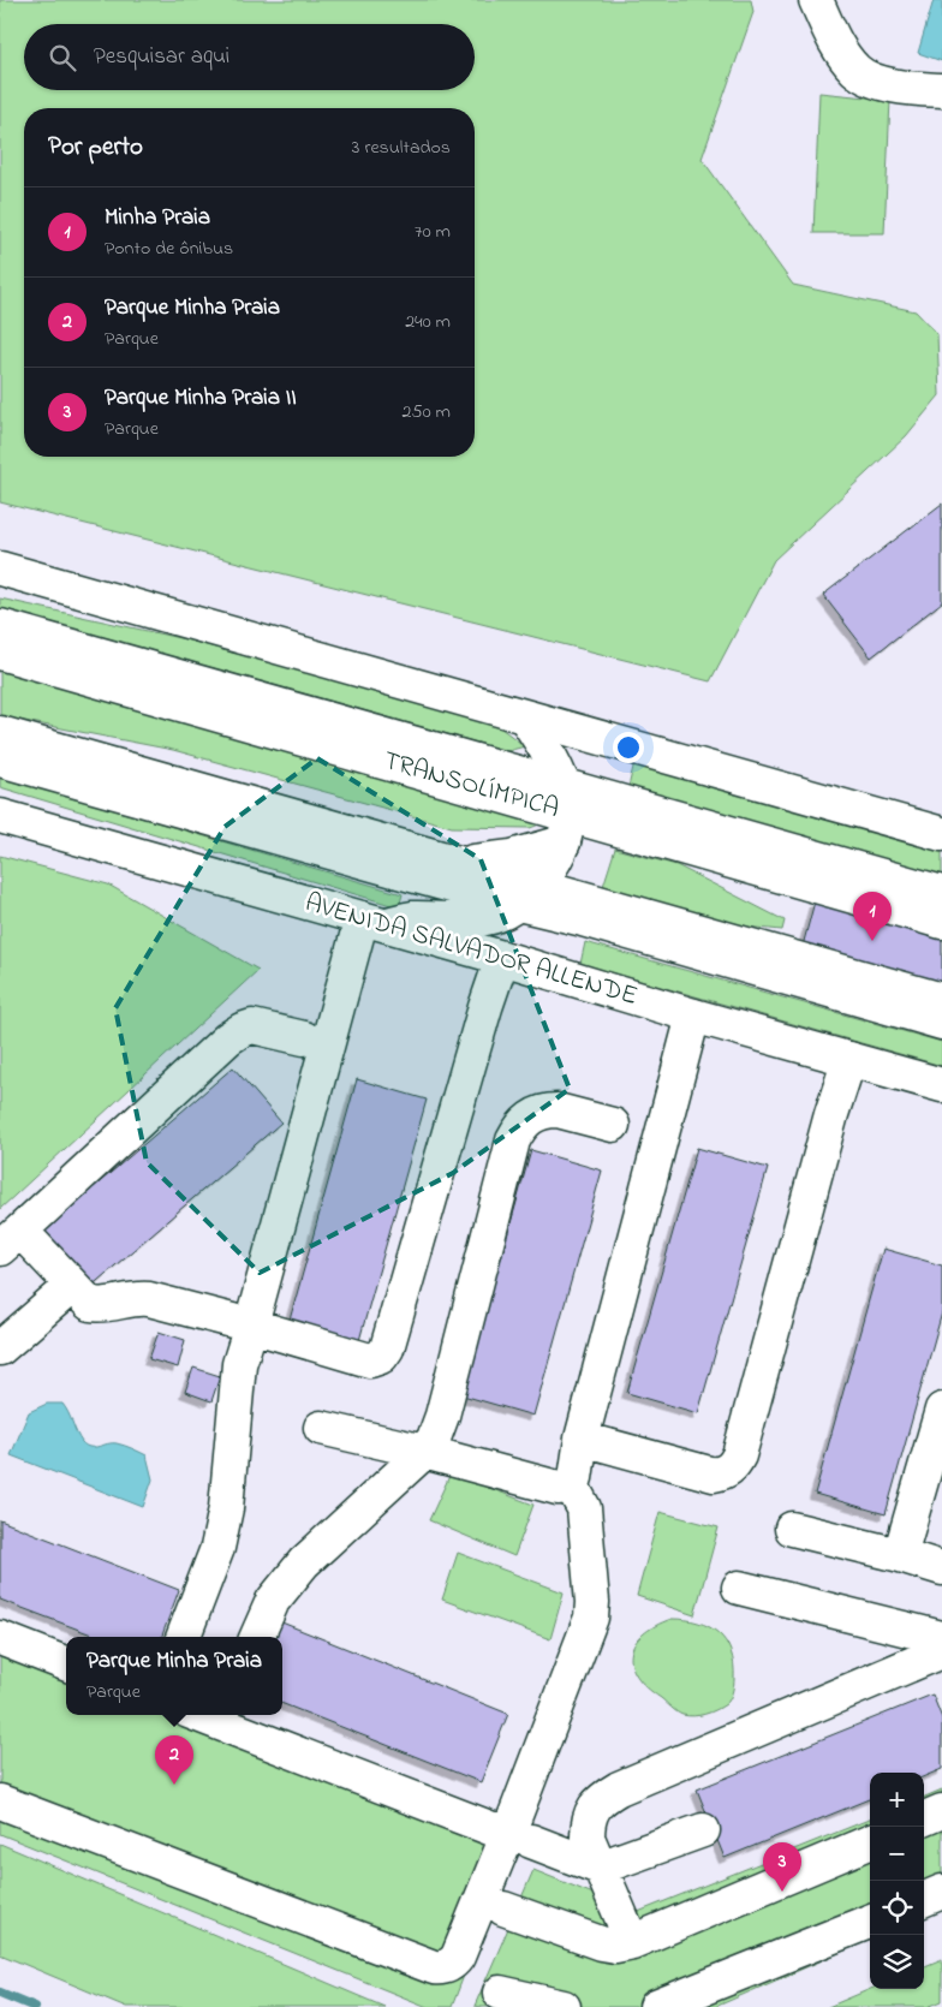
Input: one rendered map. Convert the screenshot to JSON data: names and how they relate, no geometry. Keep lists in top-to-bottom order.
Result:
{
  "streets": {
    "main road": ["TRANSOLÍMPICA", "AVENIDA SALVADOR ALLENDE"]
  },
  "page": {
    "search": "Pesquisar aqui",
    "heading": ["Por perto", "3 resultados"],
    "list": [
      {
        "mark": "1",
        "name": "Minha Praia",
        "note": "Ponto de ônibus",
        "value": "70 m"
      },
      {
        "mark": "2",
        "name": "Parque Minha Praia",
        "note": "Parque",
        "value": "240 m"
      },
      {
        "mark": "3",
        "name": "Parque Minha Praia II",
        "note": "Parque",
        "value": "250 m"
      }
    ],
    "pins": ["1", "2", "3"],
    "popup": ["Parque Minha Praia", "Parque"],
    "map_buttons": ["+", "−"]
  }
}
